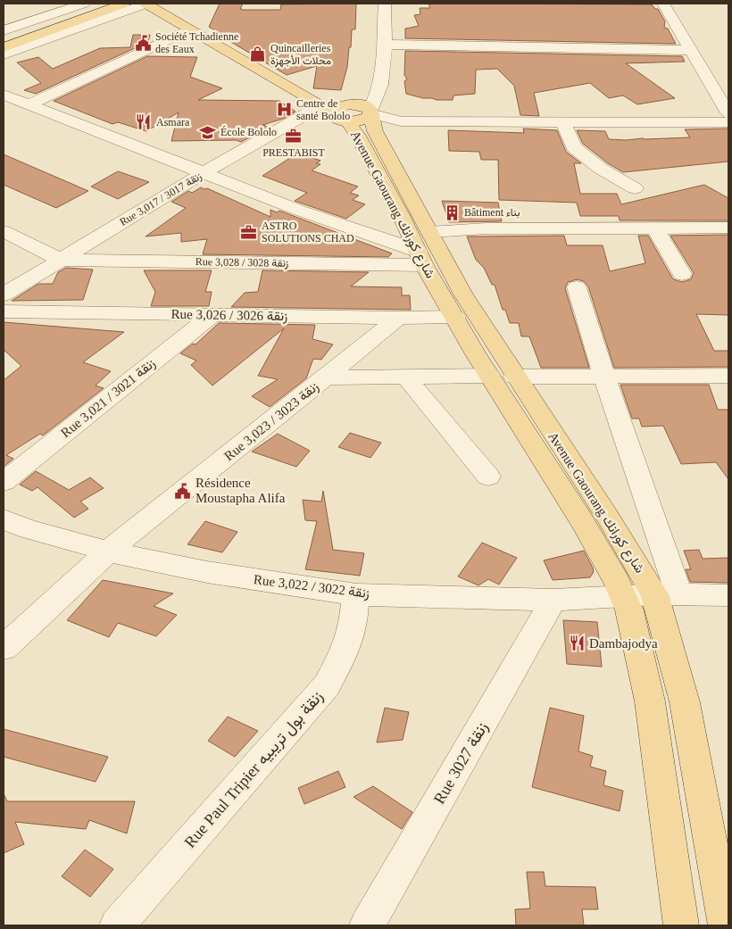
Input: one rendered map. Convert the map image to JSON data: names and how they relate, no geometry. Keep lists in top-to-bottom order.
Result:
{
  "streets": {
    "main road": ["Avenue Gaourang شارع كورانك"],
    "street": [
      "Rue 3,017 / زنقة 3017",
      "Rue 3,028 / زنقة 3028",
      "Rue 3,026 / زنقة 3026",
      "Rue 3,021 / زنقة 3021",
      "Rue 3,023 / زنقة 3023",
      "Rue 3,022 / زنقة 3022",
      "Rue 3027 زنقة",
      "Rue Paul Tripier زنقة بول تريبيه"
    ]
  },
  "crossings": [
    ["Rue 3,017 / زنقة 3017", "Avenue Gaourang شارع كورانك"],
    ["Rue 3,017 / زنقة 3017", "Rue 3,028 / زنقة 3028"],
    ["Avenue Gaourang شارع كورانك", "Rue 3,028 / زنقة 3028"],
    ["Avenue Gaourang شارع كورانك", "Rue 3,026 / زنقة 3026"],
    ["Avenue Gaourang شارع كورانك", "Rue 3,022 / زنقة 3022"],
    ["Rue 3,026 / زنقة 3026", "Rue 3,021 / زنقة 3021"],
    ["Rue 3,026 / زنقة 3026", "Rue 3,023 / زنقة 3023"],
    ["Rue 3,023 / زنقة 3023", "Rue 3,022 / زنقة 3022"],
    ["Rue 3,022 / زنقة 3022", "Rue 3027 زنقة"],
    ["Rue 3,022 / زنقة 3022", "Rue Paul Tripier زنقة بول تريبيه"]
  ],
  "places": {
    "public building": ["Société Tchadienne des Eaux", "Résidence Moustapha Alifa"],
    "shop": ["Quincailleries محلات الأجهزة"],
    "hospital": ["Centre de santé Bololo"],
    "restaurant": ["Asmara", "Dambajodya"],
    "school or university": ["École Bololo"],
    "office": ["PRESTABIST", "ASTRO SOLUTIONS CHAD"],
    "building": ["Bâtiment بناء"]
  }
}
